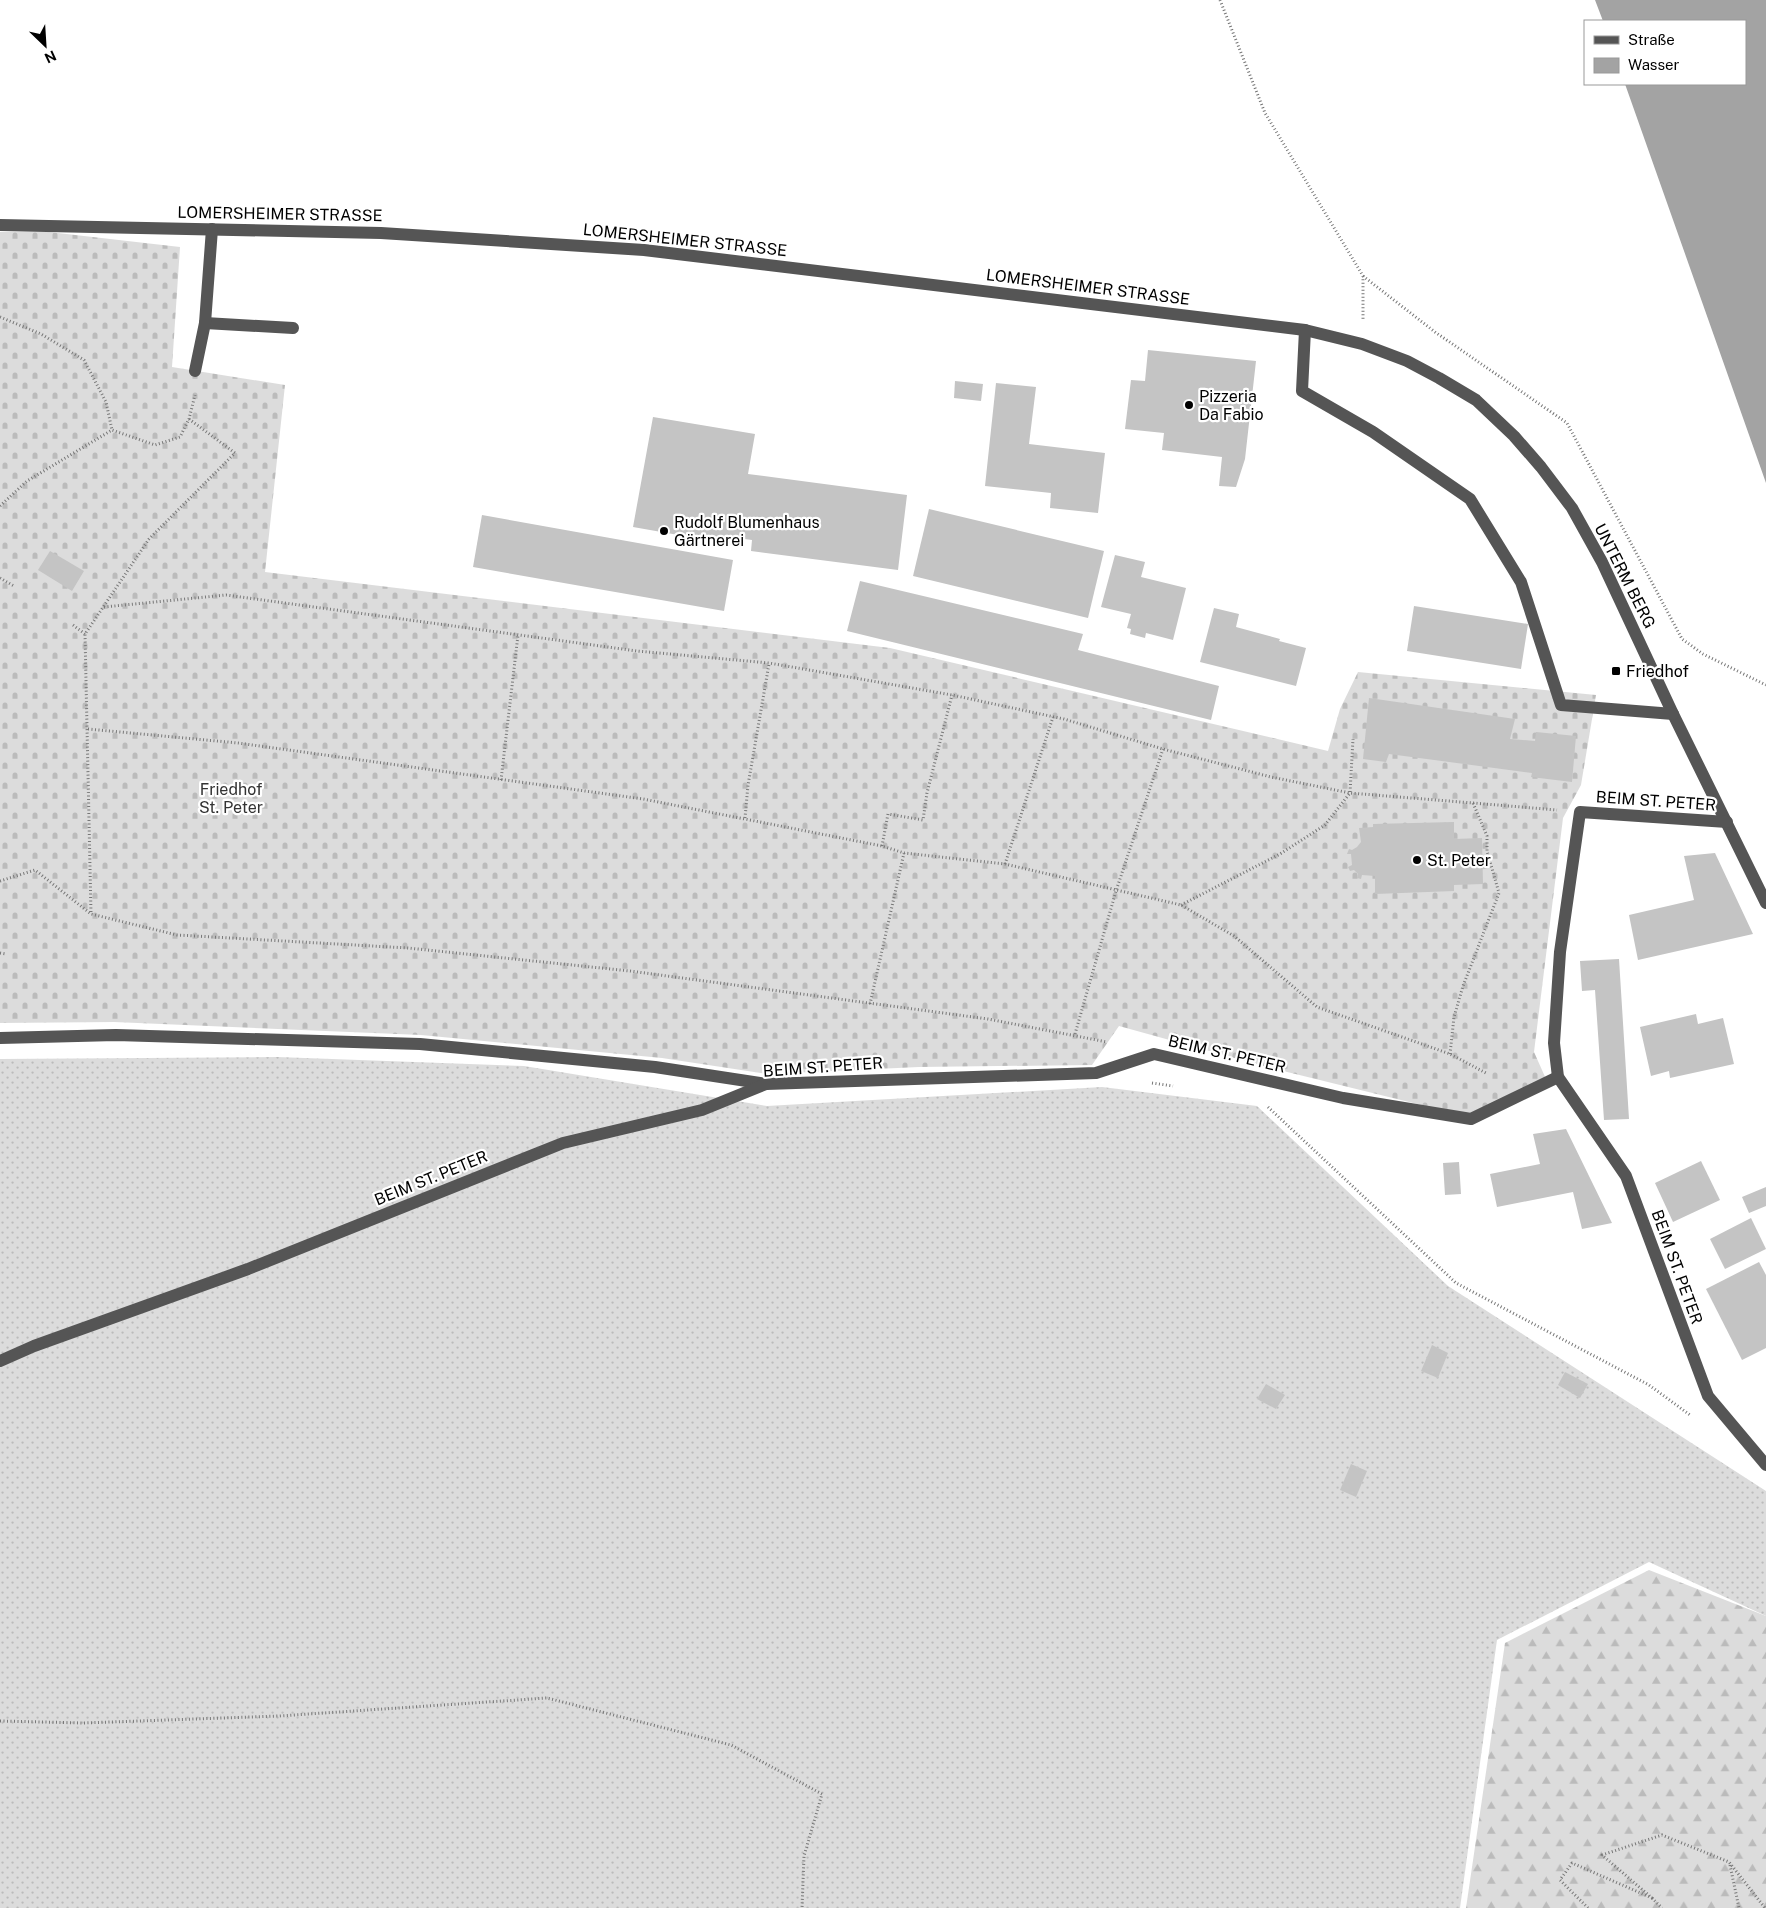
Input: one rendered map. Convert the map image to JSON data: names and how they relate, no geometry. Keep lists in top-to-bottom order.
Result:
{
  "streets": {
    "street": ["LOMERSHEIMER STRASSE", "UNTERM BERG", "BEIM ST. PETER"]
  },
  "crossings": [
    ["LOMERSHEIMER STRASSE", "UNTERM BERG"],
    ["UNTERM BERG", "BEIM ST. PETER"]
  ],
  "parks": ["Friedhof St. Peter"],
  "places": {
    "other": ["Pizzeria Da Fabio", "Rudolf Blumenhaus Gärtnerei", "St. Peter"],
    "transit": ["Friedhof"]
  },
  "legend": ["Straße", "Wasser"],
  "north": "bottom right"
}
